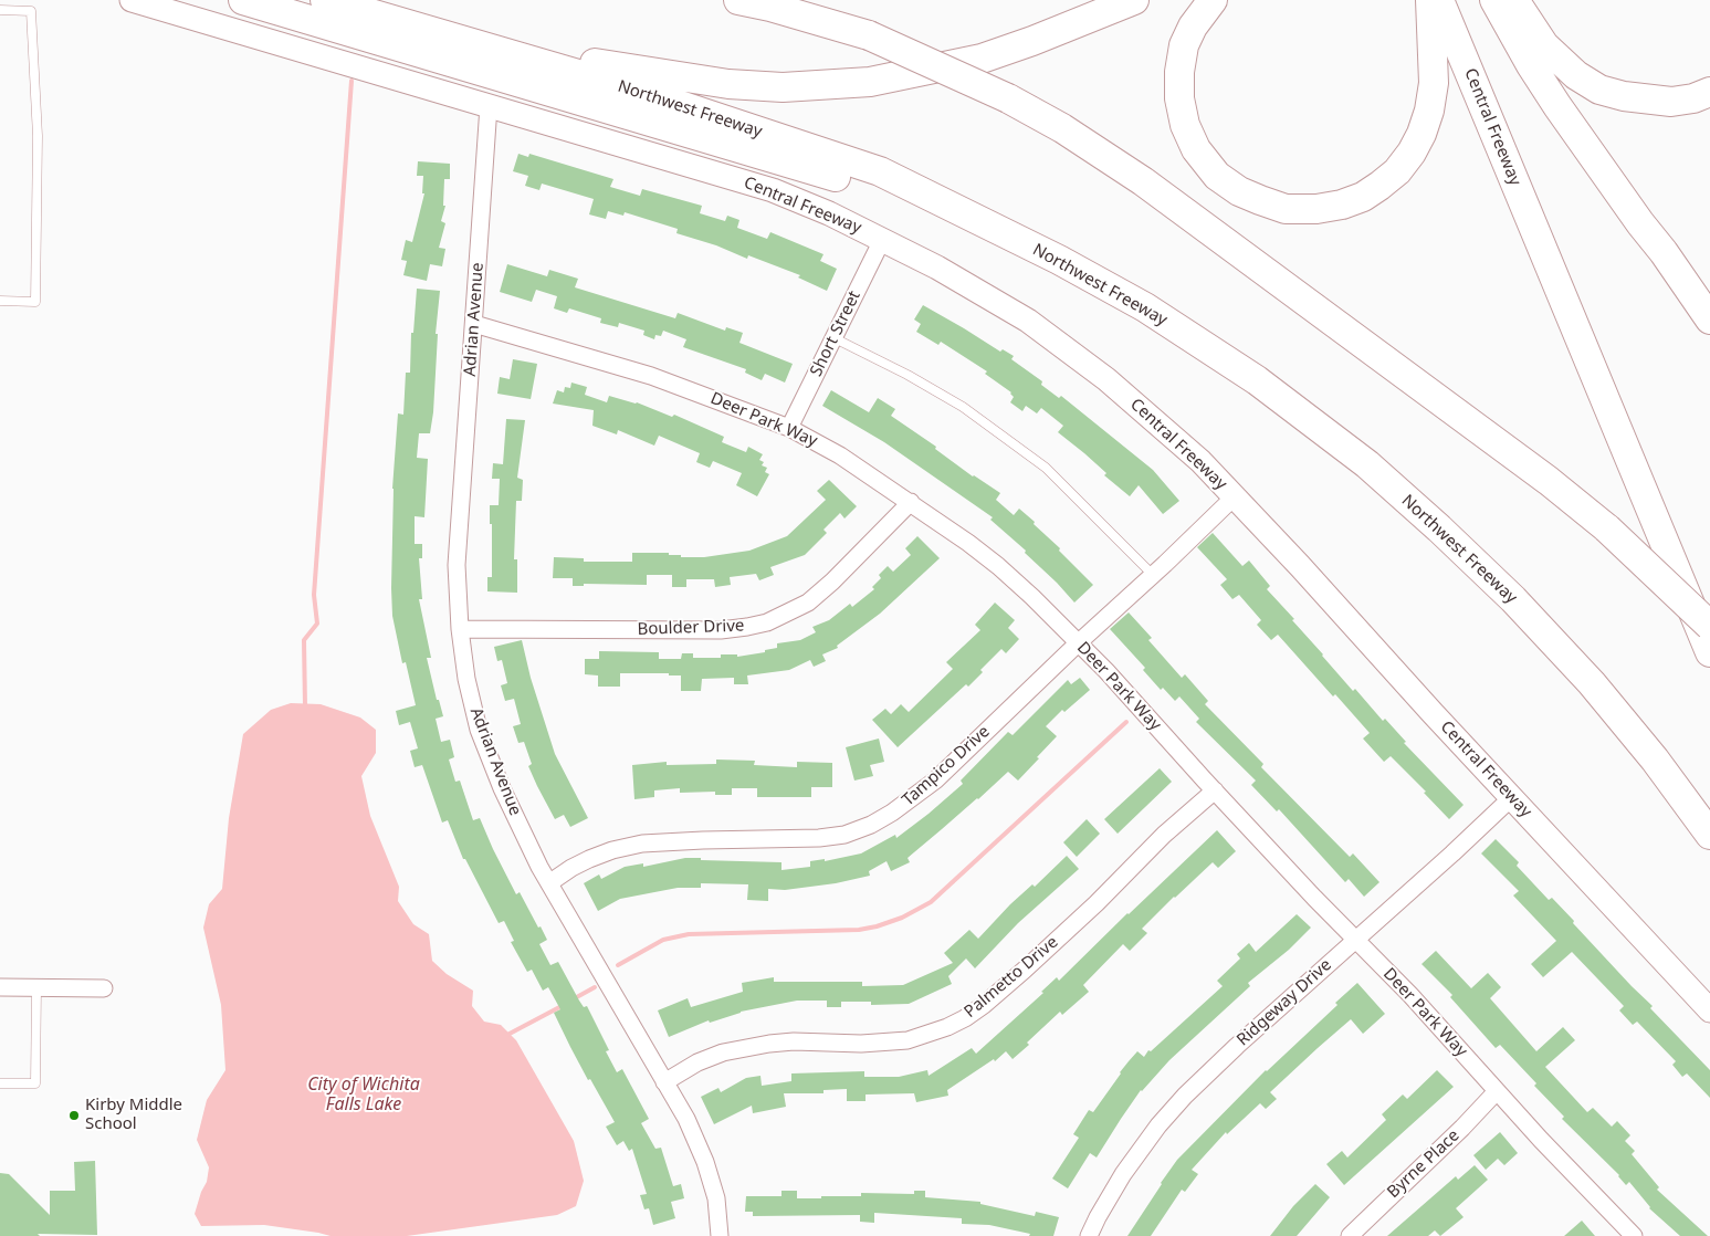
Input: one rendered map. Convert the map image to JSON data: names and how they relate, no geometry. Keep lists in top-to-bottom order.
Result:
{
  "streets": {
    "highway": ["Northwest Freeway", "Central Freeway"],
    "street": [
      "Adrian Avenue",
      "Short Street",
      "Deer Park Way",
      "Boulder Drive",
      "Tampico Drive",
      "Palmetto Drive",
      "Ridgeway Drive",
      "Byrne Place"
    ]
  },
  "crossings": [
    ["Central Freeway", "Adrian Avenue"],
    ["Central Freeway", "Short Street"],
    ["Central Freeway", "Tampico Drive"],
    ["Central Freeway", "Ridgeway Drive"],
    ["Adrian Avenue", "Deer Park Way"],
    ["Adrian Avenue", "Boulder Drive"],
    ["Adrian Avenue", "Tampico Drive"],
    ["Adrian Avenue", "Palmetto Drive"],
    ["Short Street", "Deer Park Way"],
    ["Deer Park Way", "Boulder Drive"],
    ["Deer Park Way", "Tampico Drive"],
    ["Deer Park Way", "Palmetto Drive"],
    ["Deer Park Way", "Ridgeway Drive"],
    ["Deer Park Way", "Byrne Place"]
  ],
  "water": ["City of Wichita Falls Lake"],
  "places": ["Kirby Middle School"]
}
